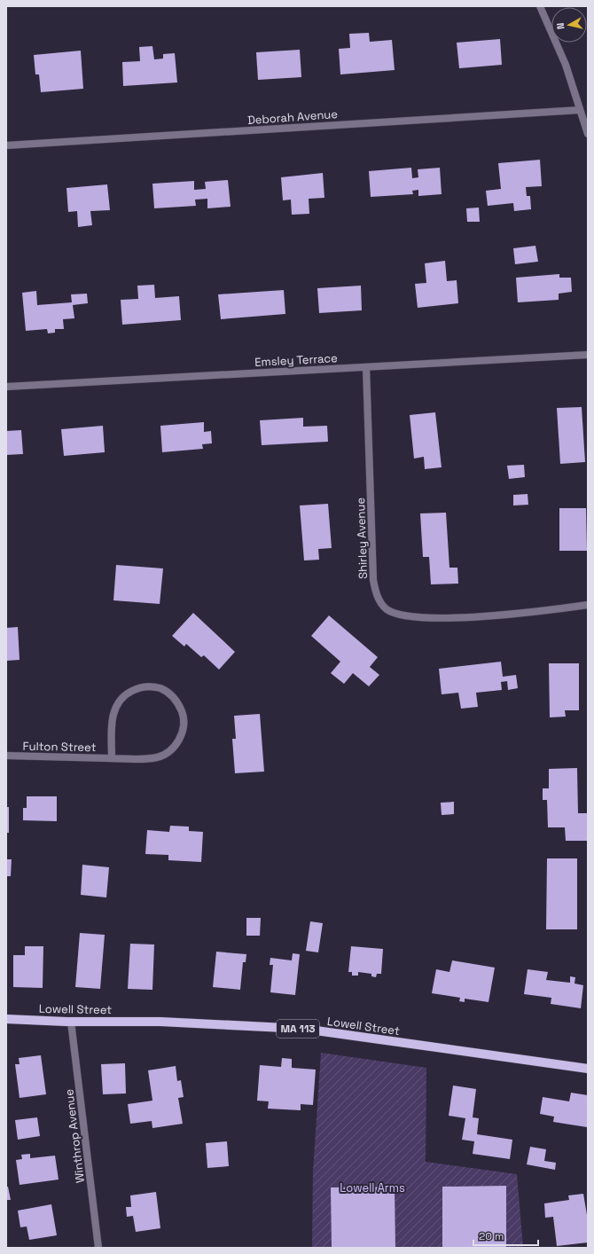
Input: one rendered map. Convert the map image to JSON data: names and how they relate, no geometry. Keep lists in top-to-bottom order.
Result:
{
  "streets": {
    "main road": ["Lowell Street", "MA 113"],
    "street": [
      "Deborah Avenue",
      "Emsley Terrace",
      "Shirley Avenue",
      "Fulton Street",
      "Winthrop Avenue"
    ]
  },
  "crossings": [
    ["Emsley Terrace", "Shirley Avenue"],
    ["Lowell Street", "Winthrop Avenue"]
  ],
  "parks": ["Lowell Arms"],
  "scale_bar": "20 m",
  "north": "left"
}
